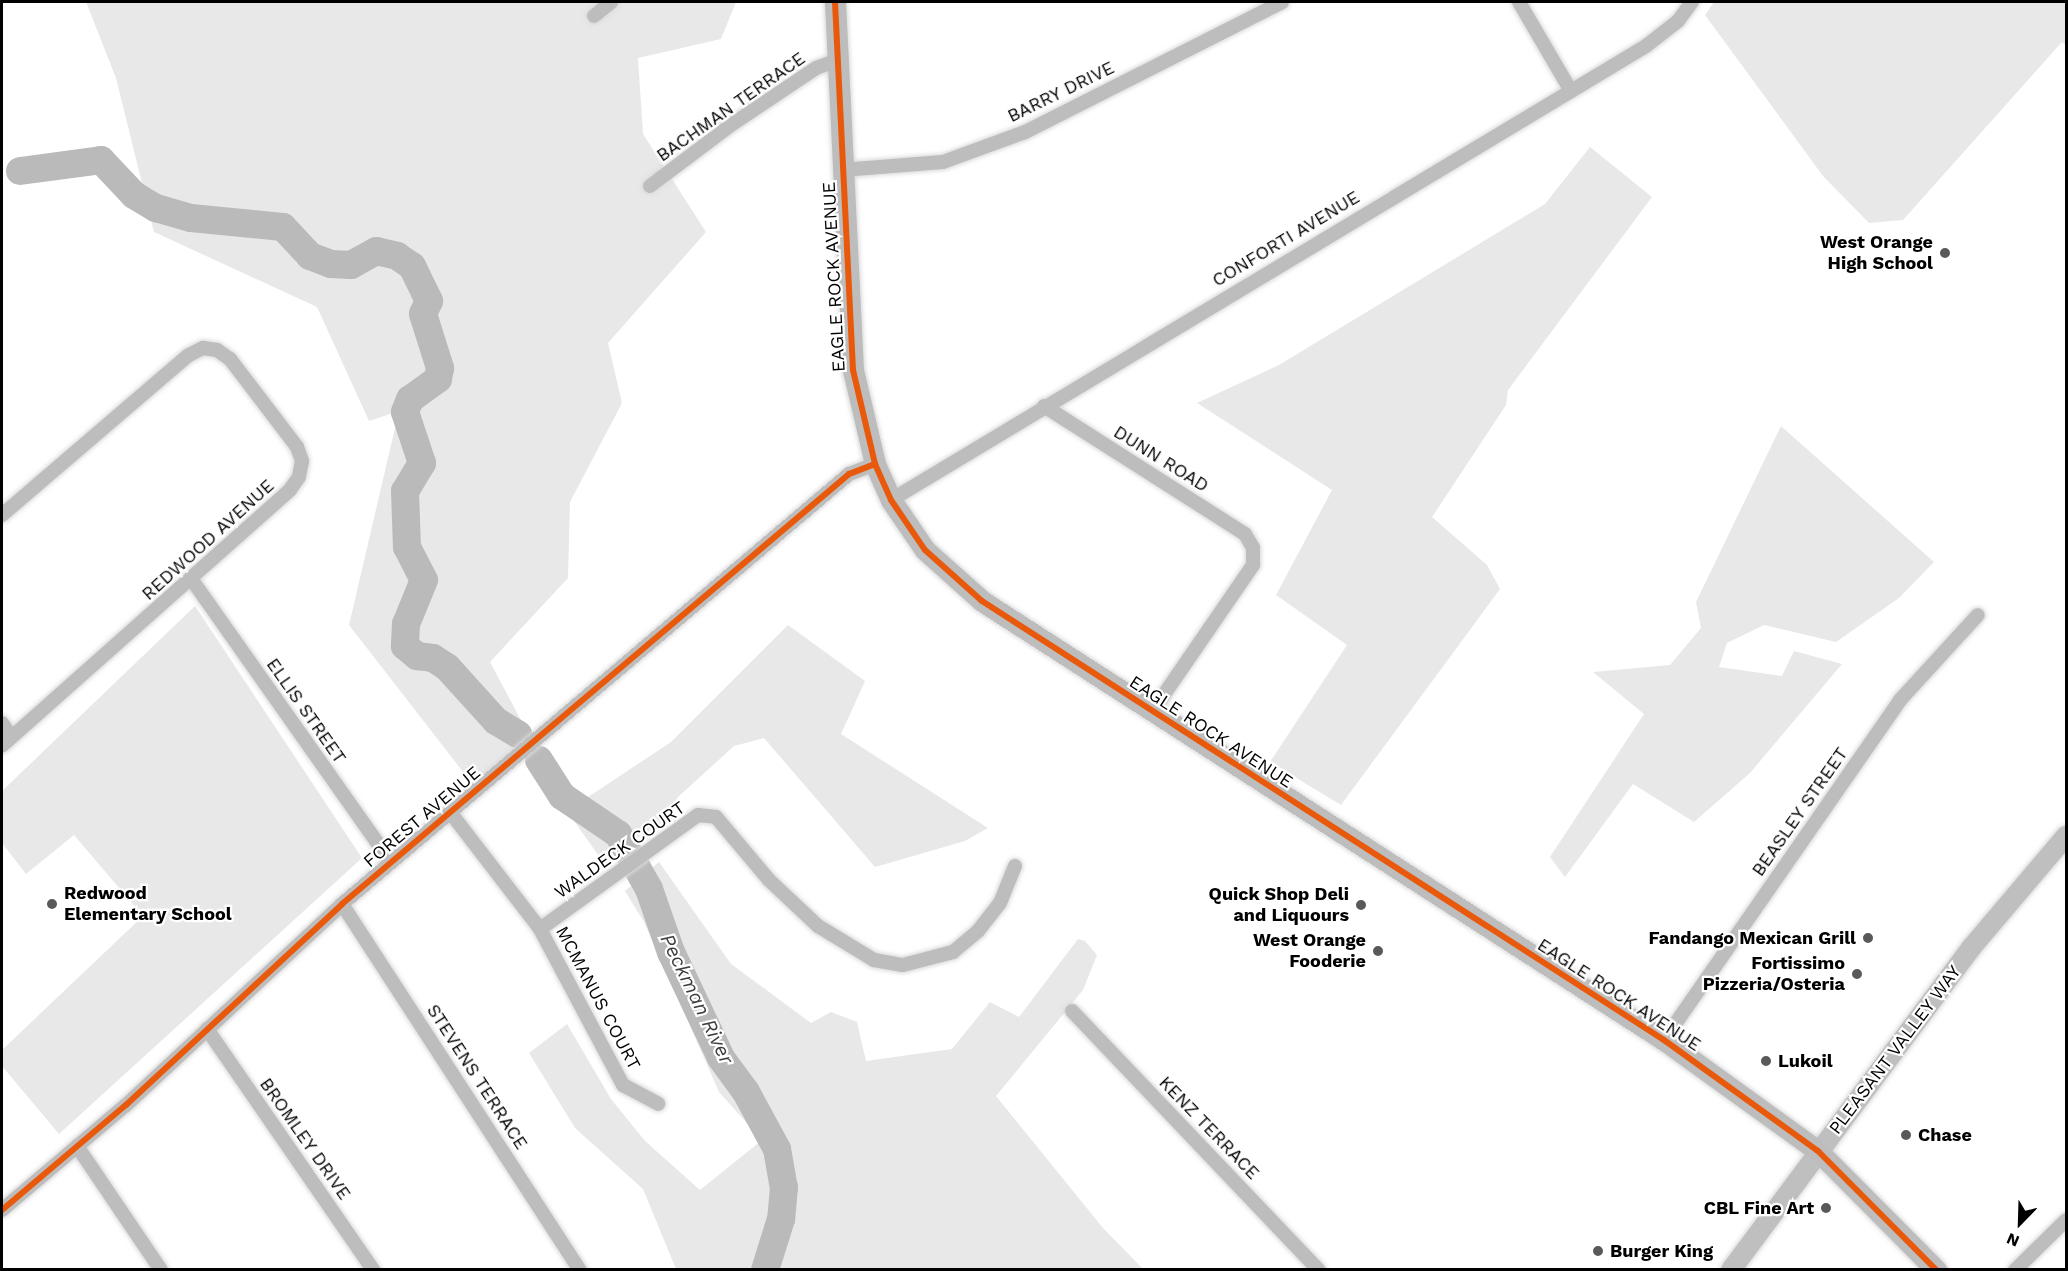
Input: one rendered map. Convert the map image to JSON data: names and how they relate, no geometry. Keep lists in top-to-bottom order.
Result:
{
  "streets": {
    "main road": ["EAGLE ROCK AVENUE", "PLEASANT VALLEY WAY"],
    "street": [
      "BARRY DRIVE",
      "BACHMAN TERRACE",
      "CONFORTI AVENUE",
      "DUNN ROAD",
      "REDWOOD AVENUE",
      "ELLIS STREET",
      "BEASLEY STREET",
      "FOREST AVENUE",
      "WALDECK COURT",
      "MCMANUS COURT",
      "STEVENS TERRACE",
      "KENZ TERRACE",
      "BROMLEY DRIVE"
    ]
  },
  "crossings": [
    ["BARRY DRIVE", "EAGLE ROCK AVENUE"],
    ["BACHMAN TERRACE", "EAGLE ROCK AVENUE"],
    ["CONFORTI AVENUE", "EAGLE ROCK AVENUE"],
    ["CONFORTI AVENUE", "DUNN ROAD"],
    ["EAGLE ROCK AVENUE", "DUNN ROAD"],
    ["EAGLE ROCK AVENUE", "BEASLEY STREET"],
    ["EAGLE ROCK AVENUE", "FOREST AVENUE"],
    ["EAGLE ROCK AVENUE", "PLEASANT VALLEY WAY"],
    ["REDWOOD AVENUE", "ELLIS STREET"],
    ["ELLIS STREET", "FOREST AVENUE"],
    ["FOREST AVENUE", "MCMANUS COURT"],
    ["FOREST AVENUE", "STEVENS TERRACE"],
    ["FOREST AVENUE", "BROMLEY DRIVE"],
    ["WALDECK COURT", "MCMANUS COURT"]
  ],
  "water": ["Peckman River"],
  "places": [
    "West Orange High School",
    "Redwood Elementary School",
    "Quick Shop Deli and Liquours",
    "Fandango Mexican Grill",
    "West Orange Fooderie",
    "Fortissimo Pizzeria/Osteria",
    "Lukoil",
    "Chase",
    "CBL Fine Art",
    "Burger King"
  ],
  "north": "bottom left"
}
